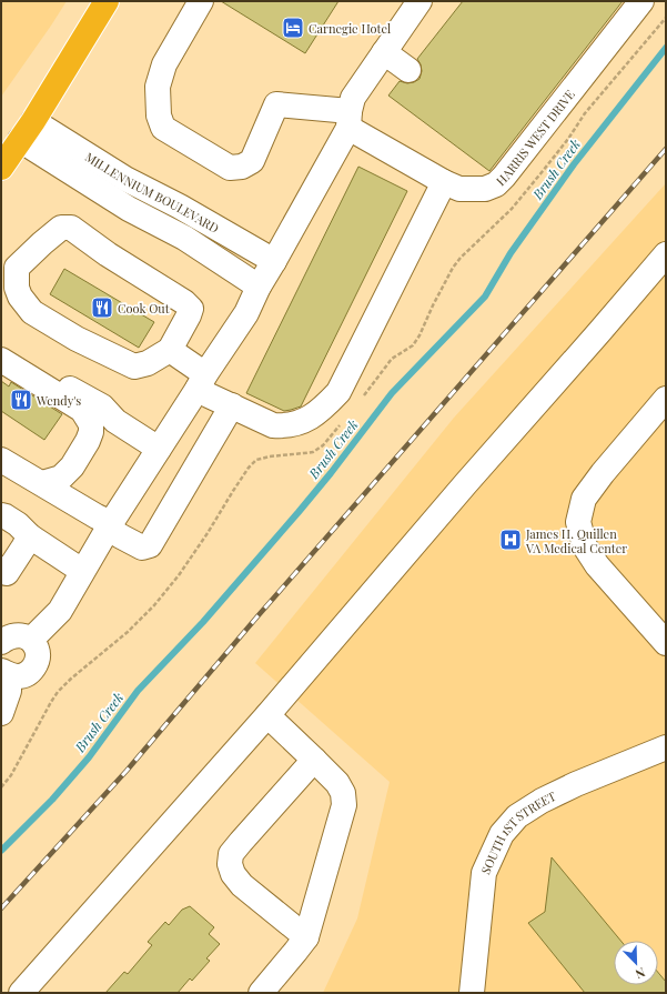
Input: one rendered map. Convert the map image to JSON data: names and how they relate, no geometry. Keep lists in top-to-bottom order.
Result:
{
  "streets": {
    "street": ["HARRIS WEST DRIVE", "MILLENNIUM BOULEVARD", "SOUTH 1ST STREET"]
  },
  "water": ["Brush Creek"],
  "places": {
    "hotel": ["Carnegie Hotel"],
    "restaurant": ["Cook Out", "Wendy's"],
    "hospital": ["James H. Quillen VA Medical Center"]
  },
  "north": "bottom right"
}
